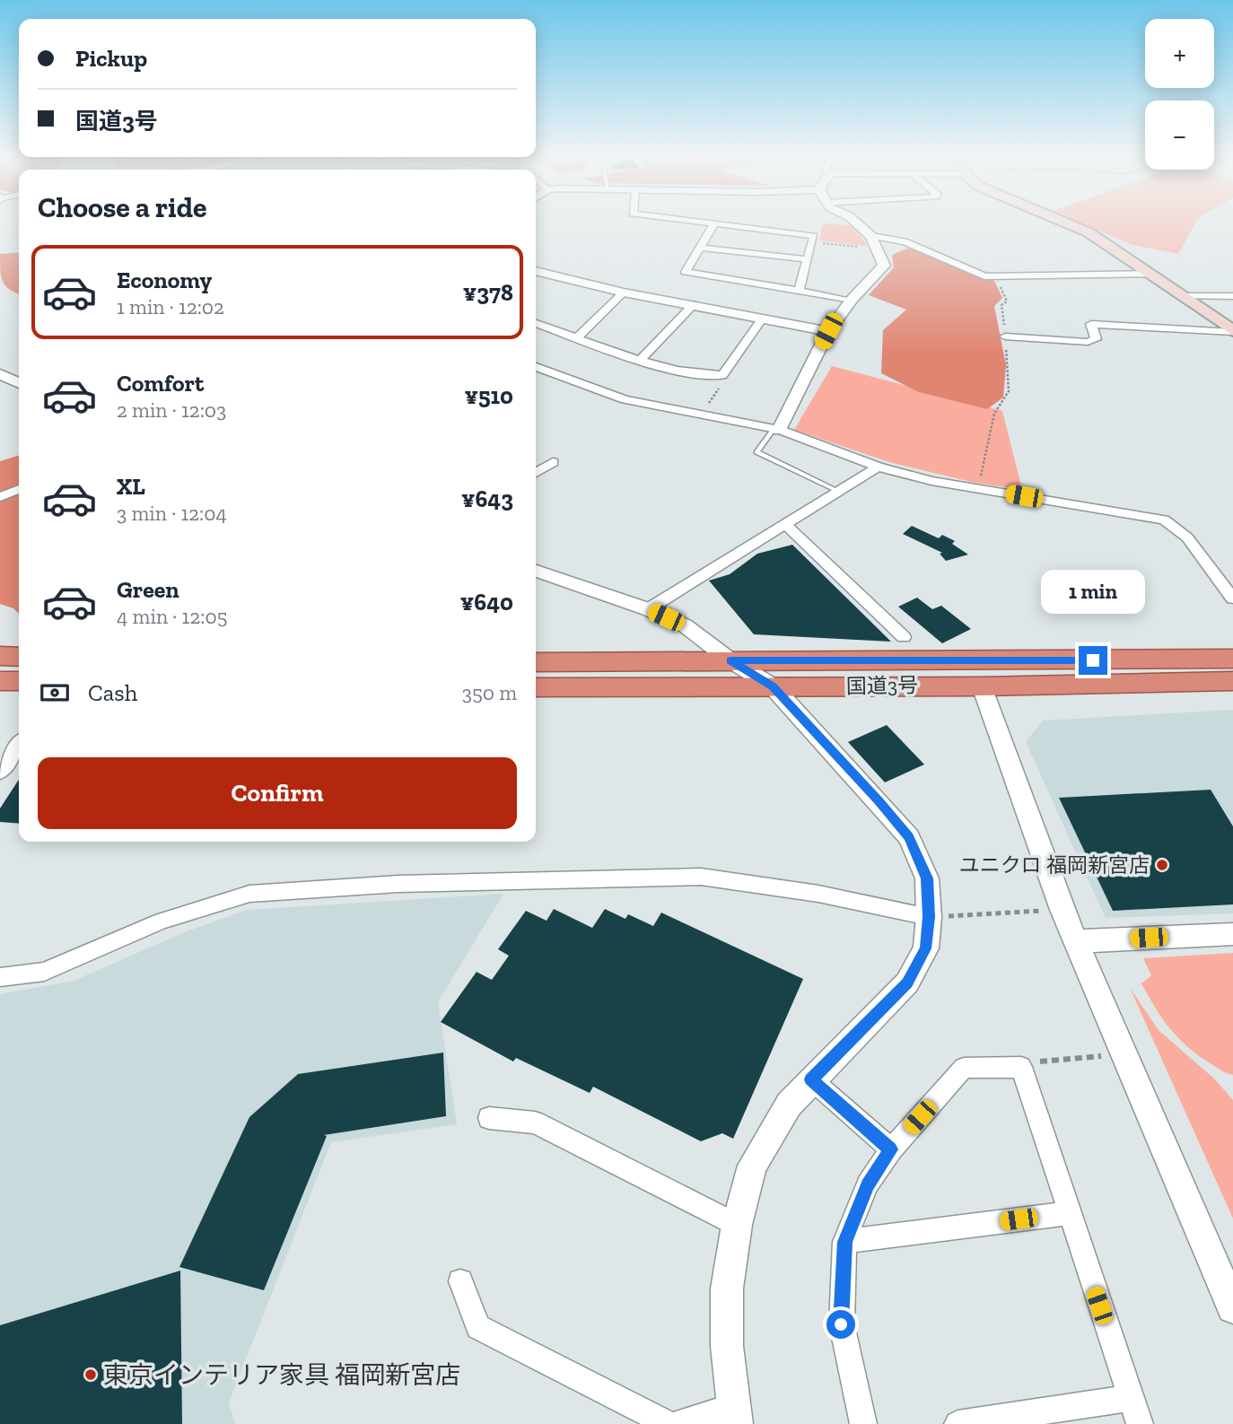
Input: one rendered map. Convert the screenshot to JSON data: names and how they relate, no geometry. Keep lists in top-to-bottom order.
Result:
{
  "streets": {
    "highway": ["国道3号"]
  },
  "places": ["ユニクロ 福岡新宮店", "東京インテリア家具 福岡新宮店"],
  "page": {
    "map_buttons": ["+", "−"],
    "banner": ["Pickup", "国道3号"],
    "heading": "Choose a ride",
    "list": [
      {
        "name": "Economy",
        "note": "1 min · 12:02",
        "value": "¥378"
      },
      {
        "name": "Comfort",
        "note": "2 min · 12:03",
        "value": "¥510"
      },
      {
        "name": "XL",
        "note": "3 min · 12:04",
        "value": "¥643"
      },
      {
        "name": "Green",
        "note": "4 min · 12:05",
        "value": "¥640"
      }
    ],
    "bubble": "1 min",
    "pay": ["Cash", "350 m"],
    "buttons": "Confirm"
  }
}
